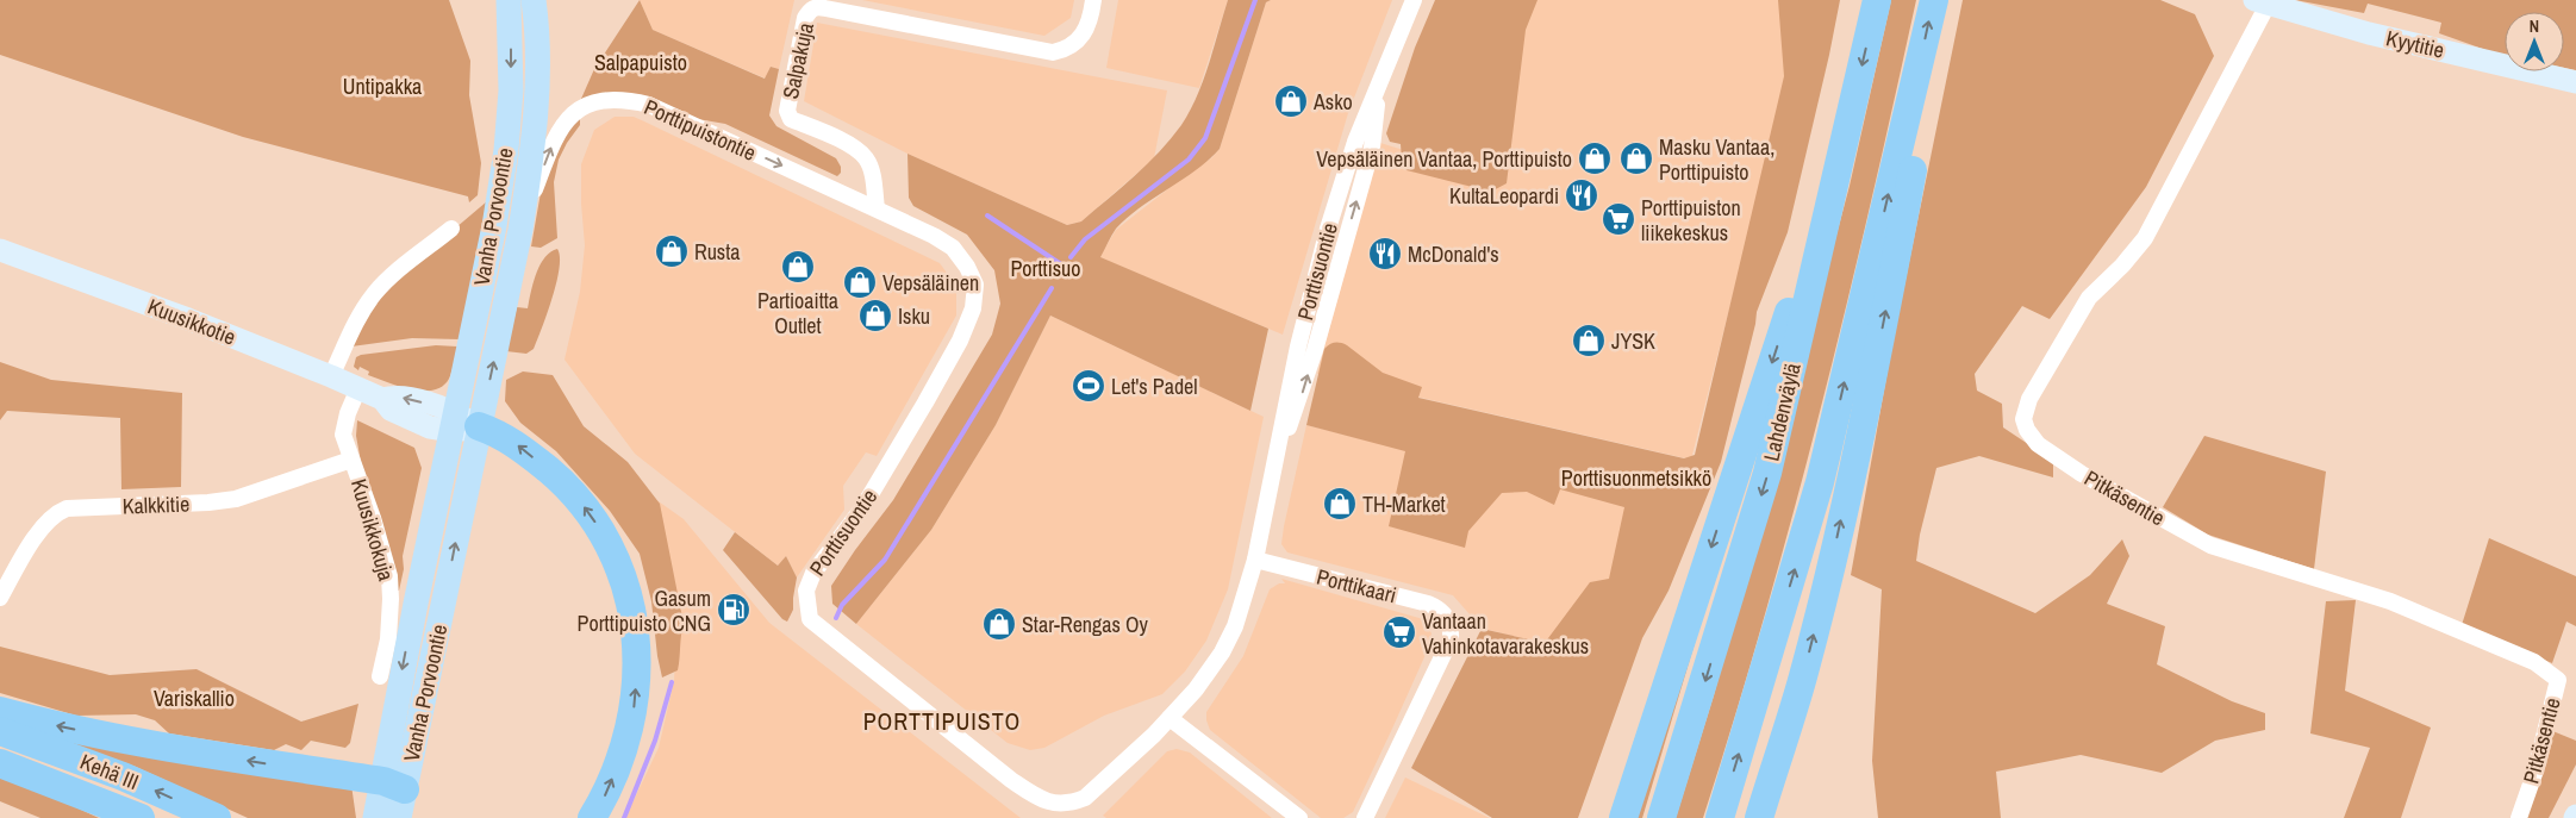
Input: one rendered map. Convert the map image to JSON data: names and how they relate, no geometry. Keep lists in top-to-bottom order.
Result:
{
  "streets": {
    "highway": ["Lahdenväylä", "Kehä III"],
    "main road": ["Vanha Porvoontie"],
    "street": [
      "Kyytitie",
      "Salpakuja",
      "Porttipuistontie",
      "Porttisuontie",
      "Kuusikkotie",
      "Pitkäsentie",
      "Kalkkitie",
      "Kuusikkokuja",
      "Porttikaari"
    ]
  },
  "crossings": [
    ["Kyytitie", "Pitkäsentie"],
    ["Salpakuja", "Porttipuistontie"],
    ["Salpakuja", "Porttisuontie"],
    ["Porttipuistontie", "Vanha Porvoontie"],
    ["Porttipuistontie", "Porttisuontie"],
    ["Vanha Porvoontie", "Kuusikkotie"],
    ["Porttisuontie", "Porttikaari"],
    ["Kuusikkotie", "Kuusikkokuja"],
    ["Kalkkitie", "Kuusikkokuja"]
  ],
  "districts": ["PORTTIPUISTO"],
  "parks": [
    "Salpapuisto",
    "Untipakka",
    "Porttisuo",
    "Porttisuonmetsikkö",
    "Variskallio"
  ],
  "places": {
    "shop": [
      "Asko",
      "Vepsäläinen Vantaa, Porttipuisto",
      "Masku Vantaa, Porttipuisto",
      "Rusta",
      "Partioaitta Outlet",
      "Vepsäläinen",
      "Isku",
      "JYSK",
      "TH-Market",
      "Star-Rengas Oy"
    ],
    "restaurant": ["KultaLeopardi", "McDonald's"],
    "supermarket": ["Porttipuiston liikekeskus", "Vantaan Vahinkotavarakeskus"],
    "sports": ["Let's Padel"],
    "fuel station": ["Gasum Porttipuisto CNG"]
  },
  "north": "top"
}
